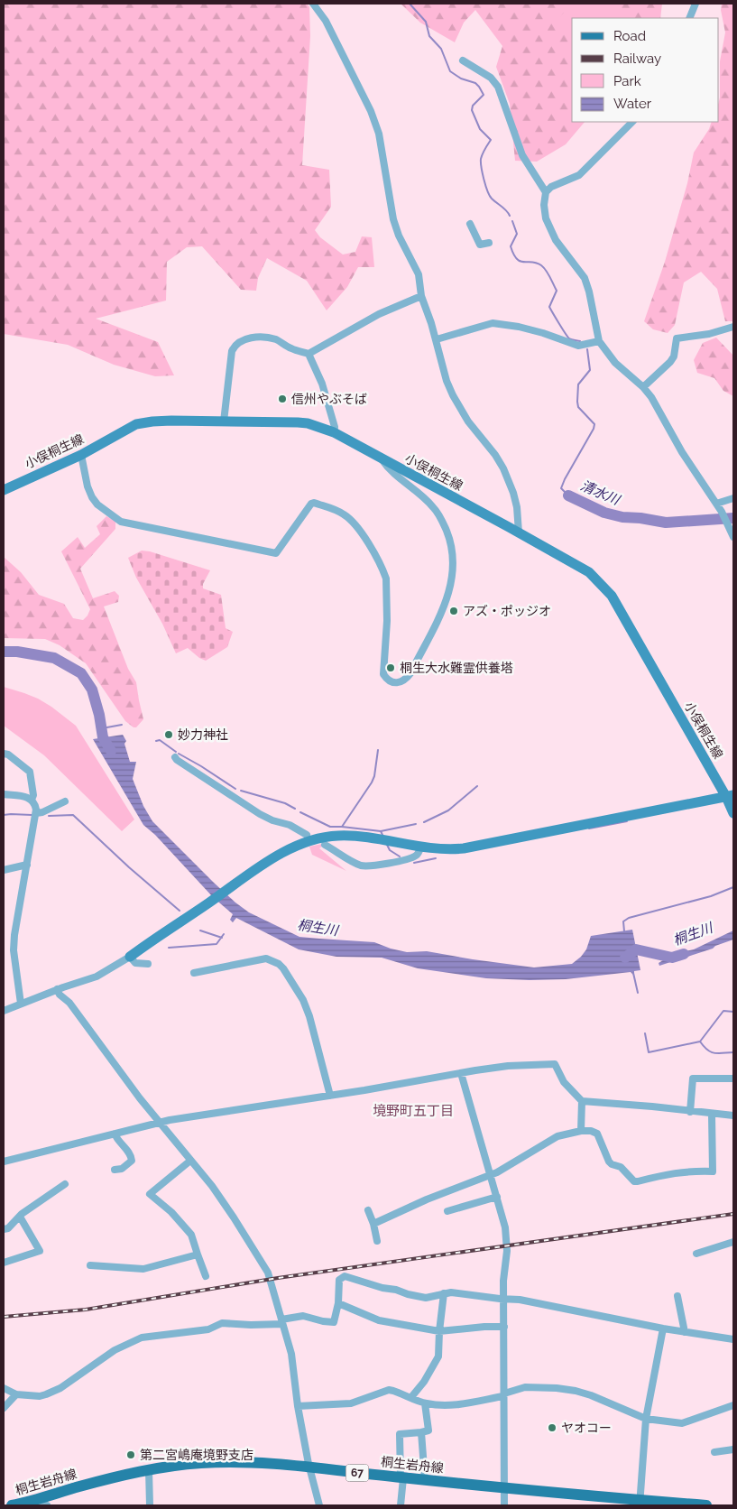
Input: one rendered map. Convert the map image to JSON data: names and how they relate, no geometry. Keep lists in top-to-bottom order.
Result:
{
  "streets": {
    "main road": ["小俣桐生線", "桐生岩舟線", "67"]
  },
  "districts": ["境野町五丁目"],
  "water": ["清水川", "桐生川"],
  "places": [
    "信州やぶそば",
    "アズ・ポッジオ",
    "桐生大水難霊供養塔",
    "妙力神社",
    "ヤオコー",
    "第二宮嶋庵境野支店"
  ],
  "legend": [
    "Road",
    "Railway",
    "Park",
    "Water"
  ]
}
